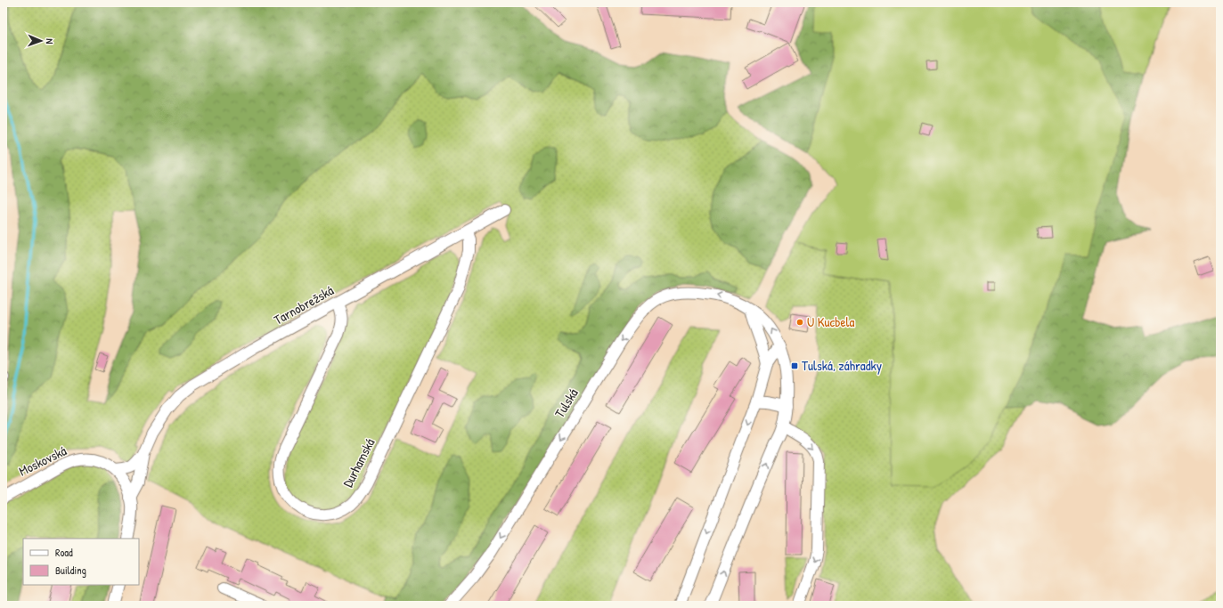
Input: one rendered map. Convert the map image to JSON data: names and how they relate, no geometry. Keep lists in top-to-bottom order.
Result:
{
  "streets": {
    "street": [
      "Tarnobrežská",
      "Tulská",
      "Moskovská",
      "Durhamská"
    ]
  },
  "crossings": [
    ["Tarnobrežská", "Moskovská"],
    ["Tarnobrežská", "Durhamská"]
  ],
  "places": {
    "other": ["U Kucbela"],
    "transit": ["Tulská, záhradky"]
  },
  "legend": ["Road", "Building"],
  "north": "right"
}
